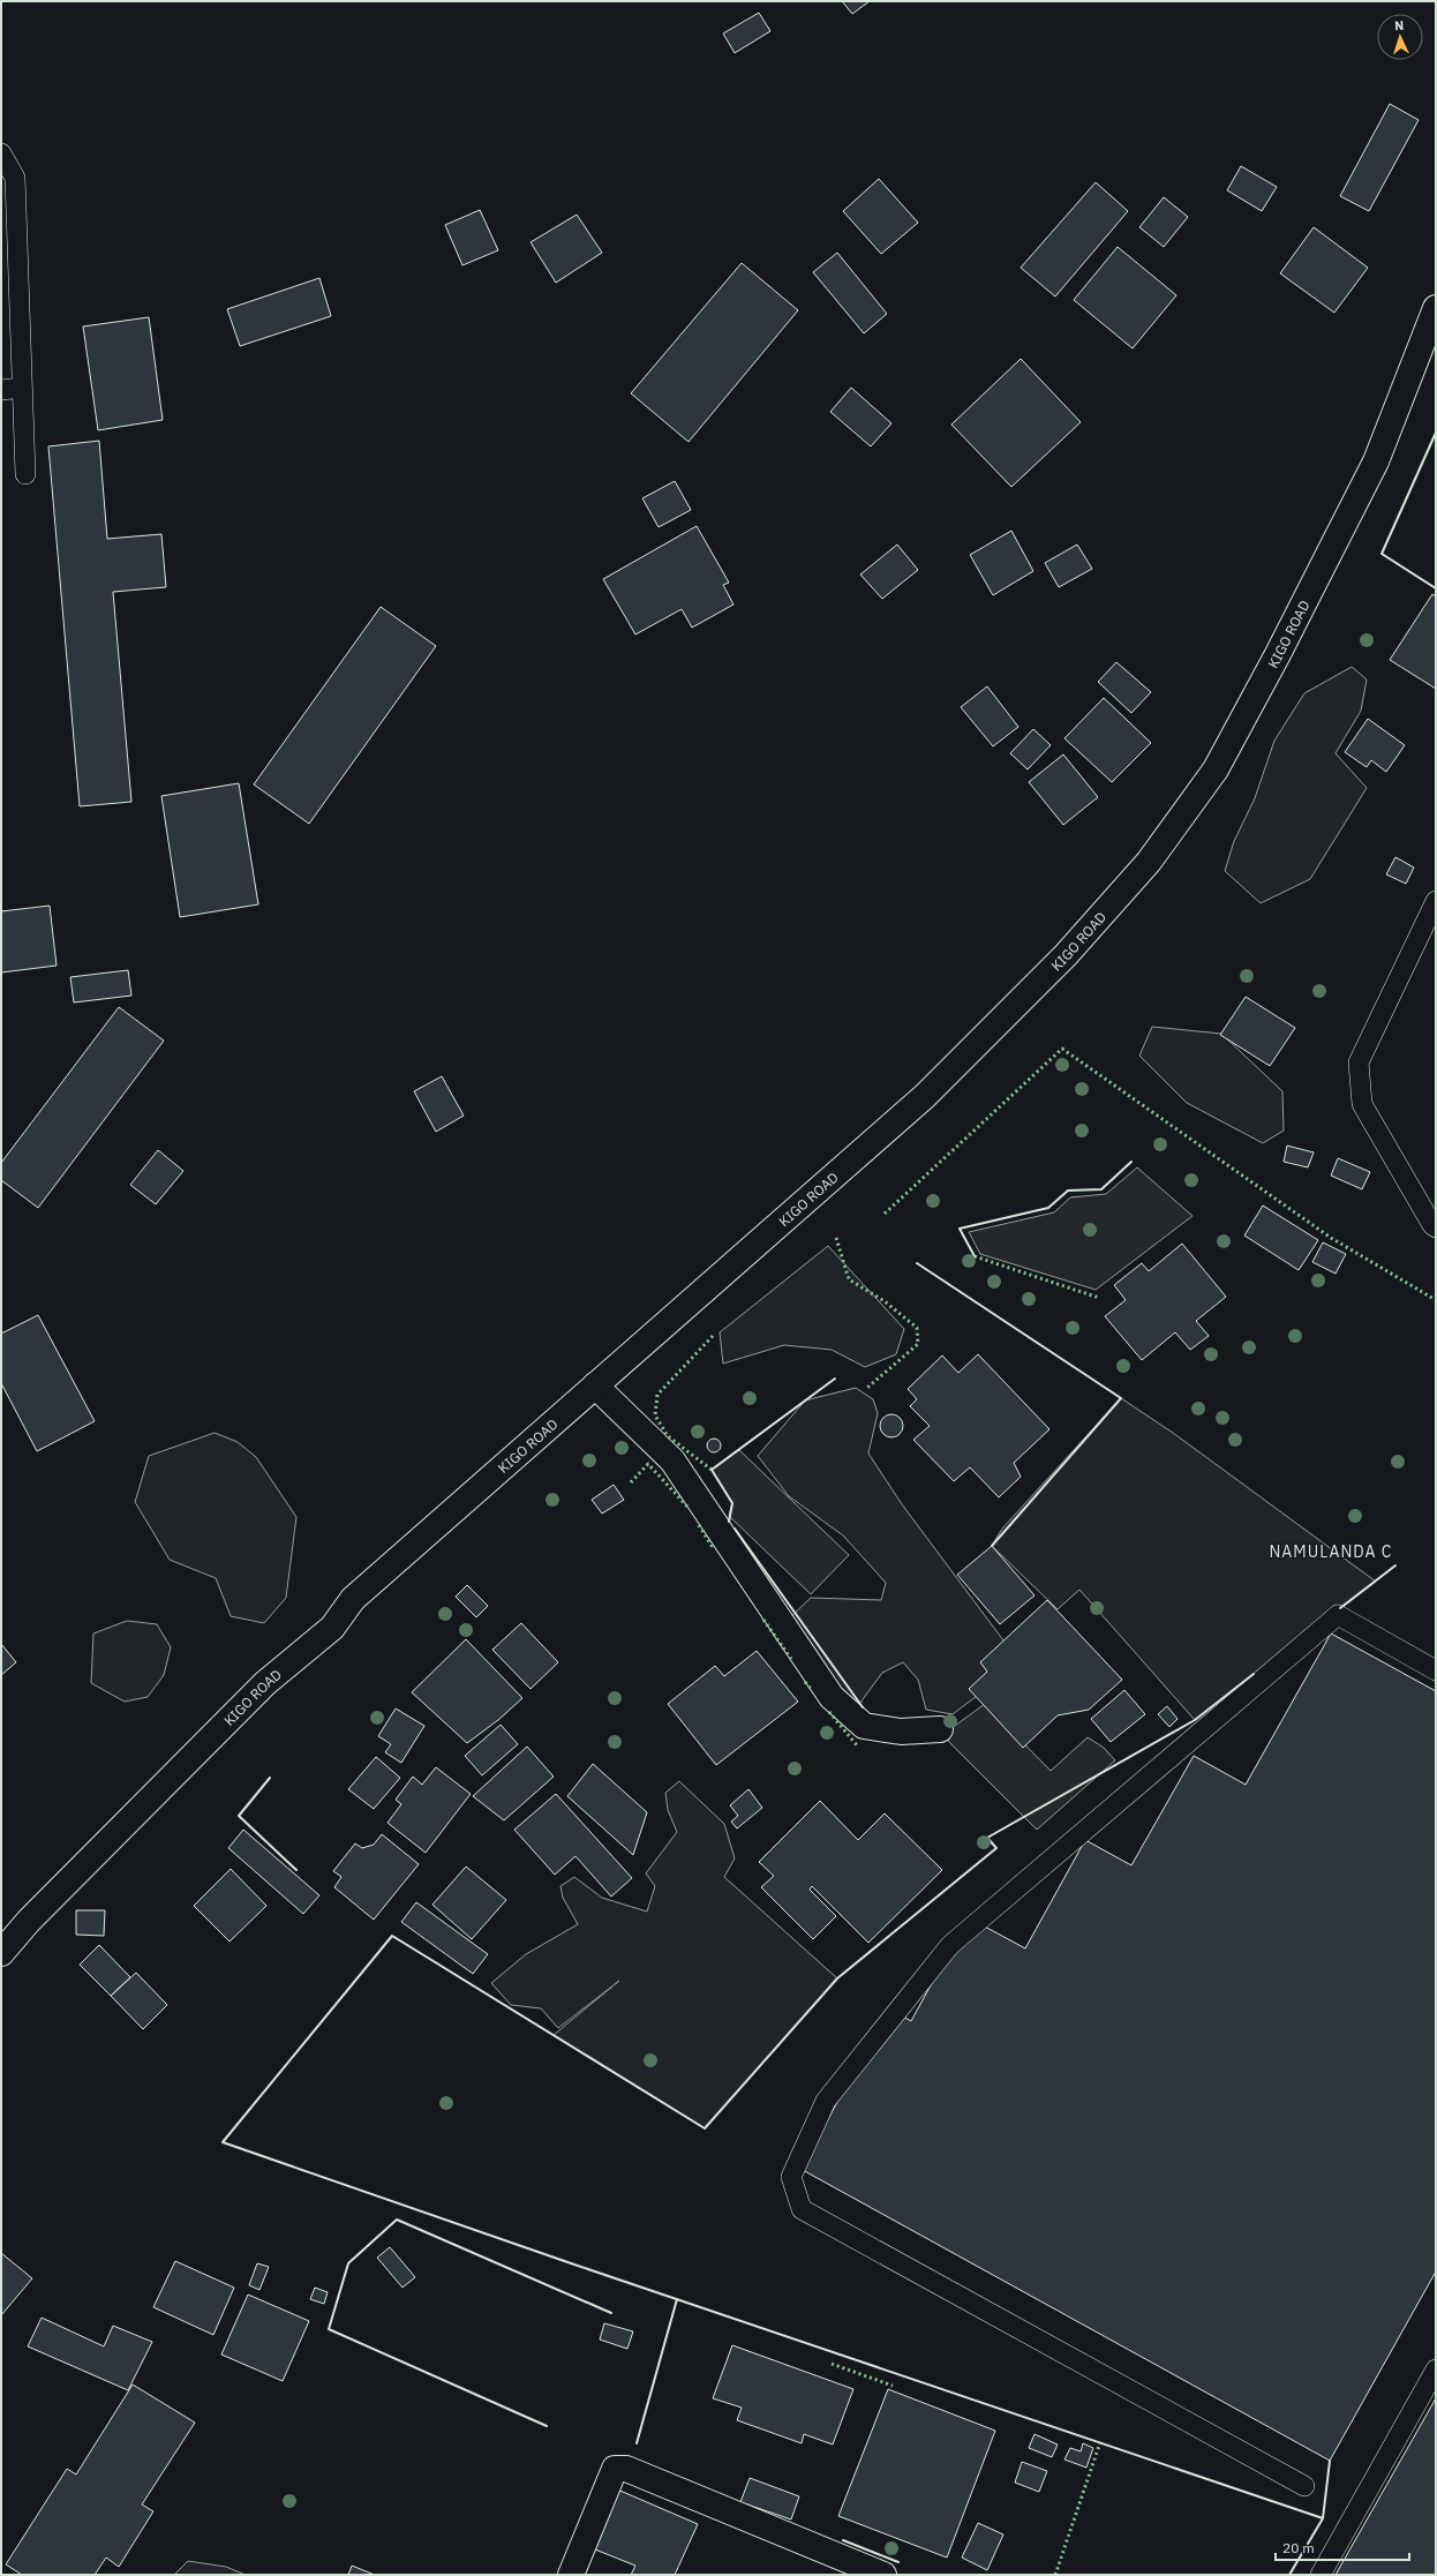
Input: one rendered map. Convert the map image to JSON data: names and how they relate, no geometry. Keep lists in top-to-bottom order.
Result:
{
  "streets": {
    "street": ["KIGO ROAD"]
  },
  "districts": ["NAMULANDA C"],
  "scale_bar": "20 m",
  "north": "top"
}
